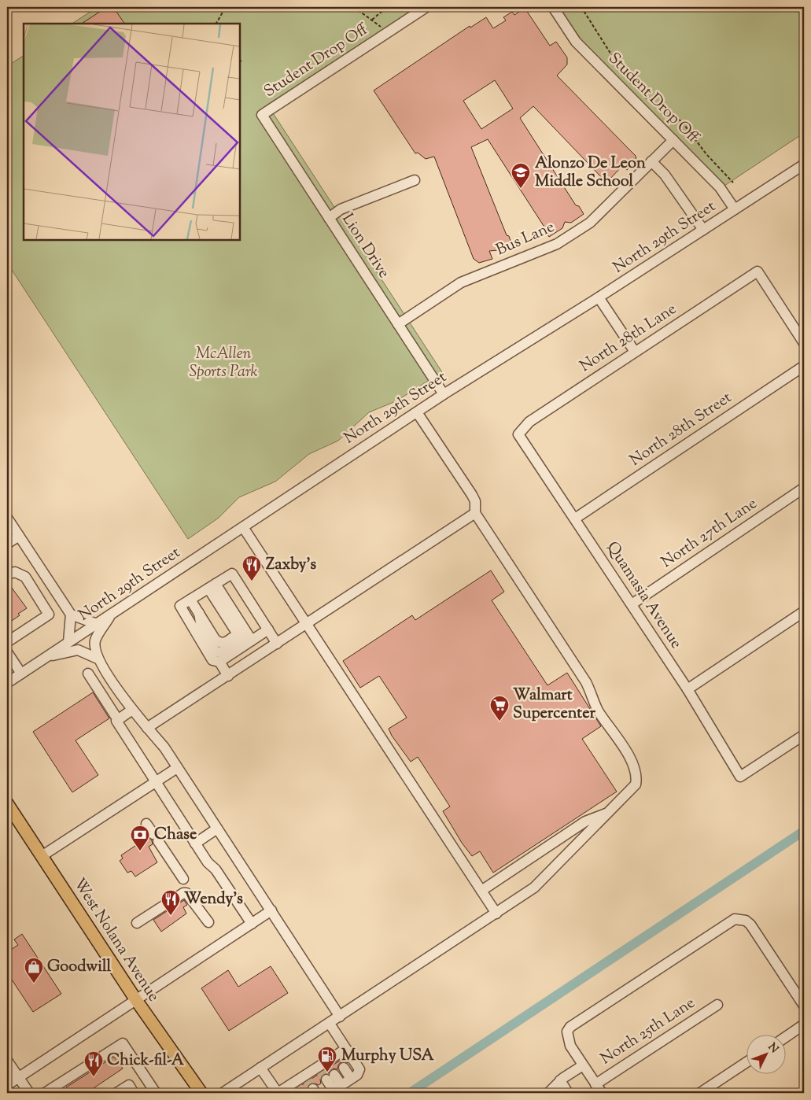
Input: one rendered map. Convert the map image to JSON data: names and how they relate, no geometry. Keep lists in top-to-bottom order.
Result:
{
  "streets": {
    "main road": ["West Nolana Avenue"],
    "street": [
      "Student Drop Off",
      "North 29th Street",
      "Bus Lane",
      "Lion Drive",
      "North 28th Lane",
      "North 28th Street",
      "North 27th Lane",
      "Quamasia Avenue",
      "North 25th Lane"
    ]
  },
  "crossings": [
    ["Student Drop Off", "North 29th Street"],
    ["Student Drop Off", "Bus Lane"],
    ["Student Drop Off", "Lion Drive"],
    ["North 29th Street", "Lion Drive"],
    ["Bus Lane", "Lion Drive"],
    ["North 28th Lane", "Quamasia Avenue"],
    ["North 28th Street", "Quamasia Avenue"],
    ["North 27th Lane", "Quamasia Avenue"]
  ],
  "parks": ["McAllen Sports Park"],
  "places": {
    "school or university": ["Alonzo De Leon Middle School"],
    "restaurant": ["Zaxby's", "Wendy's", "Chick-fil-A"],
    "supermarket": ["Walmart Supercenter"],
    "bank": ["Chase"],
    "shop": ["Goodwill"],
    "fuel station": ["Murphy USA"]
  },
  "north": "top right"
}
